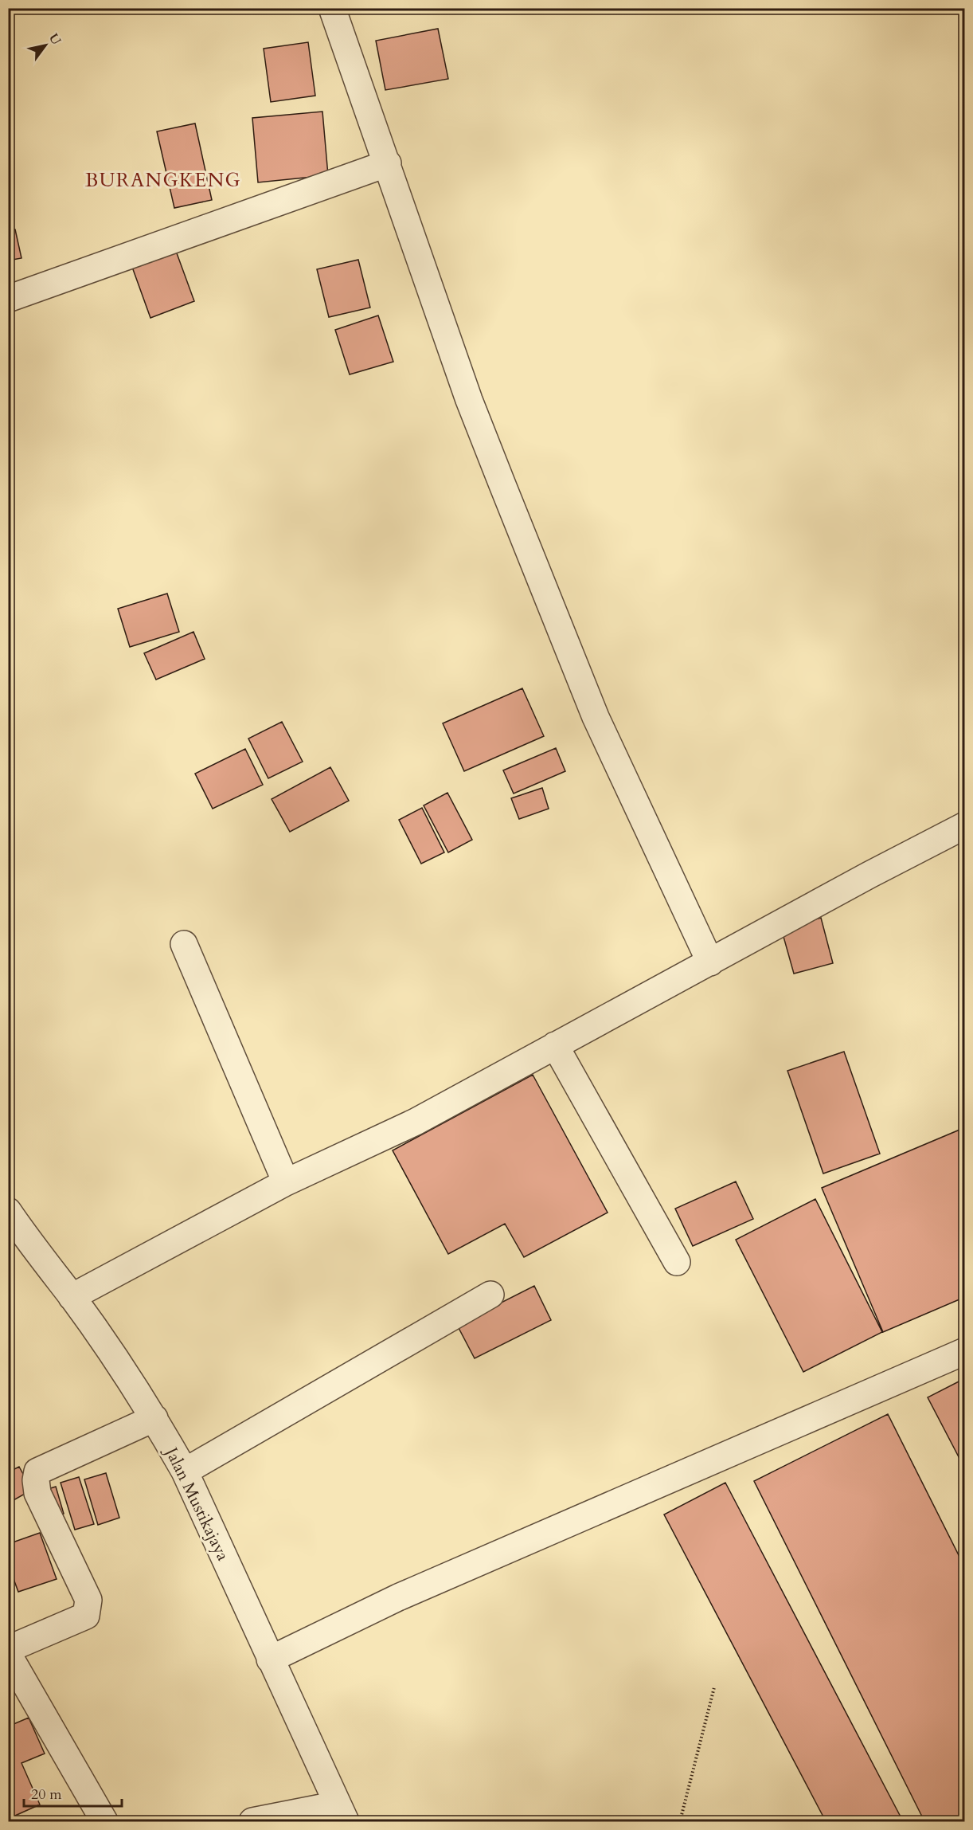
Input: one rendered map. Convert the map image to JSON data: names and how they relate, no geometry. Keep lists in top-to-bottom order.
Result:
{
  "streets": {
    "street": ["Jalan Mustikajaya"]
  },
  "districts": ["BURANGKENG"],
  "scale_bar": "20 m",
  "north": "top right"
}
